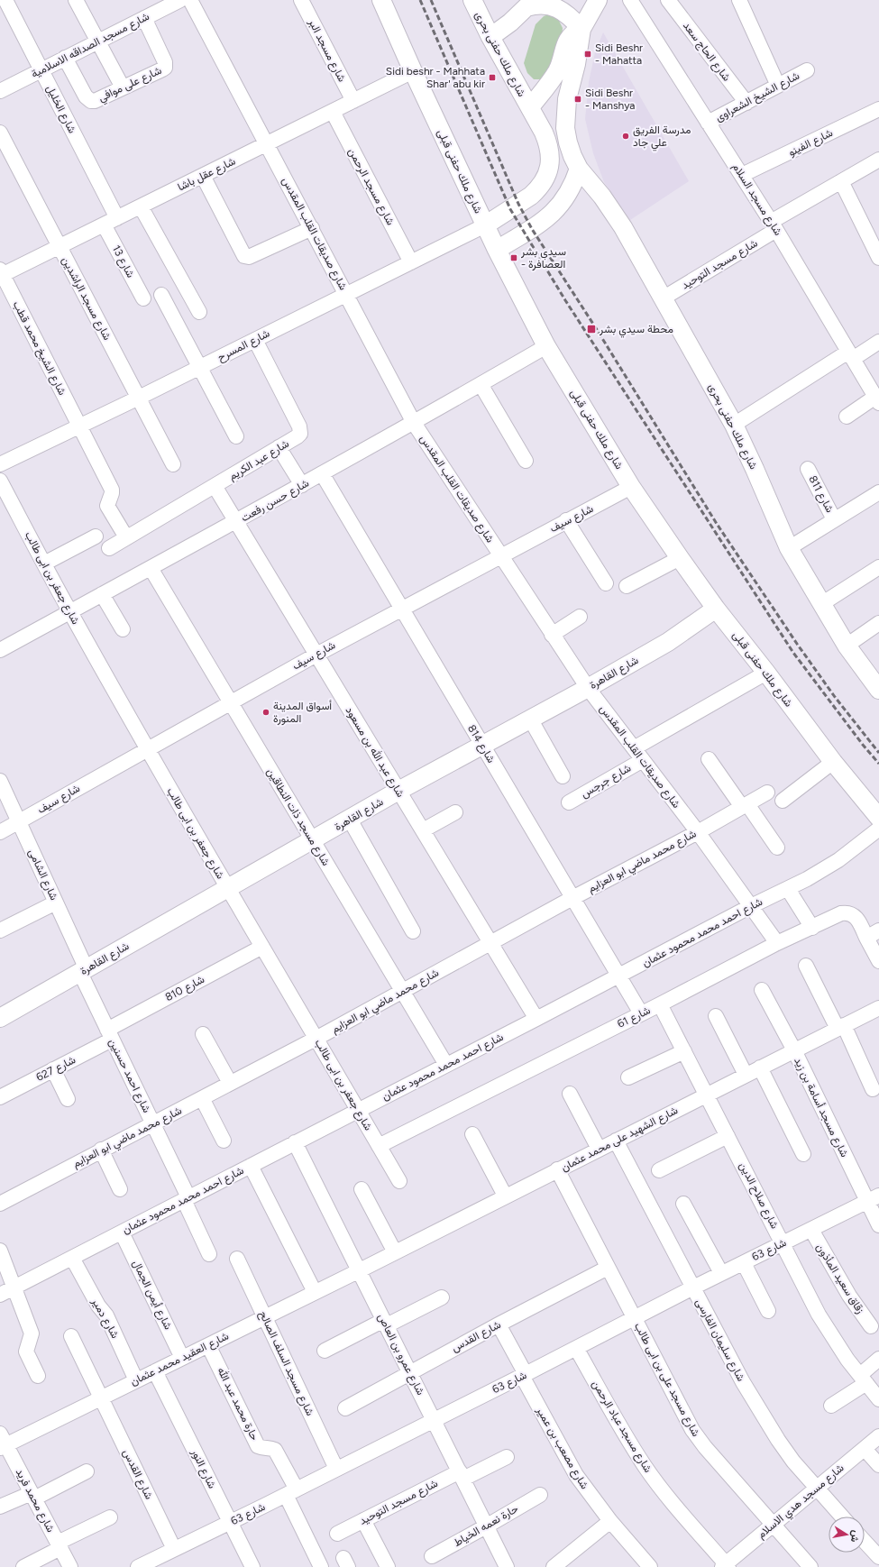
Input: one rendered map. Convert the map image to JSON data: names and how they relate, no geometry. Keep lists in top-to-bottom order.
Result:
{
  "streets": {
    "street": [
      "شارع مسجد الصداقه الاسلامية",
      "شارع مسجد البر",
      "شارع الحاج سعد",
      "شارع ملك حفنى بحرى",
      "شارع على موافي",
      "شارع الشيخ الشعراوى",
      "شارع الخليل",
      "شارع الفينو",
      "شارع ملك حفنى قبلى",
      "شارع عقل باشا",
      "شارع مسجد الرحمن",
      "شارع مسجد السلام",
      "شارع صديقات القلب المقدس",
      "شارع 13",
      "شارع مسجد التوحيد",
      "شارع مسجد الراشدين",
      "شارع المسرح",
      "شارع الشيخ محمد قطب",
      "شارع عبد الكريم",
      "شارع 811",
      "شارع حسن رفعت",
      "شارع سيف",
      "شارع جعفر بن ابى طالب",
      "شارع القاهرة",
      "شارع 814",
      "شارع عبد الله بن مسعود",
      "شارع جرجس",
      "شارع مسجد ذات النطاقين",
      "شارع محمد ماضي ابو العزايم",
      "شارع الشامى",
      "شارع احمد محمد محمود عثمان",
      "شارع 810",
      "شارع 61",
      "شارع 627",
      "شارع احمد حسنين",
      "شارع مسجد أسامة بن زيد",
      "شارع الشهيد على محمد عثمان",
      "شارع صلاح الدين",
      "شارع 63",
      "زقاق سعيد المأذون",
      "شارع أيمن الجمال",
      "شارع دمير",
      "شارع القدس",
      "شارع سليمان الفارسى",
      "شارع عمرو بن العاص",
      "شارع العقيد محمد عثمان",
      "شارع مسجد السلف الصالح",
      "شارع مسجد على بن ابى طالب",
      "حارة محمد عبد الله",
      "شارع مسجد عباد الرحمن",
      "شارع مصعب بن عمير",
      "شارع النور",
      "شارع محمد فريد",
      "شارع مسجد هدي الاسلام",
      "حارة نعمه الخياط"
    ]
  },
  "crossings": [
    ["شارع مسجد الصداقه الاسلامية", "شارع على موافي"],
    ["شارع مسجد الصداقه الاسلامية", "شارع الخليل"],
    ["شارع مسجد البر", "شارع عقل باشا"],
    ["شارع الحاج سعد", "شارع الشيخ الشعراوى"],
    ["شارع ملك حفنى بحرى", "شارع ملك حفنى قبلى"],
    ["شارع ملك حفنى بحرى", "شارع مسجد التوحيد"],
    ["شارع ملك حفنى بحرى", "شارع المسرح"],
    ["شارع ملك حفنى بحرى", "شارع 811"],
    ["شارع الشيخ الشعراوى", "شارع مسجد السلام"],
    ["شارع الخليل", "شارع عقل باشا"],
    ["شارع الفينو", "شارع مسجد السلام"],
    ["شارع ملك حفنى قبلى", "شارع عقل باشا"],
    ["شارع ملك حفنى قبلى", "شارع المسرح"],
    ["شارع ملك حفنى قبلى", "شارع حسن رفعت"],
    ["شارع ملك حفنى قبلى", "شارع سيف"],
    ["شارع ملك حفنى قبلى", "شارع القاهرة"],
    ["شارع عقل باشا", "شارع مسجد الرحمن"],
    ["شارع عقل باشا", "شارع صديقات القلب المقدس"],
    ["شارع عقل باشا", "شارع 13"],
    ["شارع عقل باشا", "شارع مسجد الراشدين"],
    ["شارع عقل باشا", "شارع الشيخ محمد قطب"],
    ["شارع مسجد الرحمن", "شارع المسرح"],
    ["شارع مسجد السلام", "شارع مسجد التوحيد"],
    ["شارع صديقات القلب المقدس", "شارع المسرح"],
    ["شارع صديقات القلب المقدس", "شارع حسن رفعت"],
    ["شارع صديقات القلب المقدس", "شارع سيف"],
    ["شارع صديقات القلب المقدس", "شارع القاهرة"],
    ["شارع صديقات القلب المقدس", "شارع جرجس"],
    ["شارع صديقات القلب المقدس", "شارع محمد ماضي ابو العزايم"],
    ["شارع صديقات القلب المقدس", "شارع احمد محمد محمود عثمان"],
    ["شارع صديقات القلب المقدس", "شارع 61"],
    ["شارع مسجد التوحيد", "شارع عمرو بن العاص"],
    ["شارع مسجد الراشدين", "شارع المسرح"],
    ["شارع المسرح", "شارع الشيخ محمد قطب"],
    ["شارع المسرح", "شارع عبد الكريم"],
    ["شارع عبد الكريم", "شارع عبد الله بن مسعود"],
    ["شارع حسن رفعت", "شارع جعفر بن ابى طالب"],
    ["شارع حسن رفعت", "شارع 814"],
    ["شارع حسن رفعت", "شارع عبد الله بن مسعود"],
    ["شارع حسن رفعت", "شارع مسجد ذات النطاقين"],
    ["شارع سيف", "شارع جعفر بن ابى طالب"],
    ["شارع سيف", "شارع 814"],
    ["شارع سيف", "شارع عبد الله بن مسعود"],
    ["شارع سيف", "شارع مسجد ذات النطاقين"],
    ["شارع سيف", "شارع الشامى"],
    ["شارع جعفر بن ابى طالب", "شارع القاهرة"],
    ["شارع جعفر بن ابى طالب", "شارع محمد ماضي ابو العزايم"],
    ["شارع جعفر بن ابى طالب", "شارع احمد محمد محمود عثمان"],
    ["شارع جعفر بن ابى طالب", "شارع 810"],
    ["شارع جعفر بن ابى طالب", "شارع 61"],
    ["شارع القاهرة", "شارع 814"],
    ["شارع القاهرة", "شارع عبد الله بن مسعود"],
    ["شارع القاهرة", "شارع مسجد ذات النطاقين"],
    ["شارع القاهرة", "شارع الشامى"],
    ["شارع القاهرة", "شارع احمد حسنين"],
    ["شارع 814", "شارع محمد ماضي ابو العزايم"],
    ["شارع 814", "شارع احمد محمد محمود عثمان"],
    ["شارع 814", "شارع 61"],
    ["شارع عبد الله بن مسعود", "شارع محمد ماضي ابو العزايم"],
    ["شارع عبد الله بن مسعود", "شارع احمد محمد محمود عثمان"],
    ["شارع مسجد ذات النطاقين", "شارع محمد ماضي ابو العزايم"],
    ["شارع مسجد ذات النطاقين", "شارع احمد محمد محمود عثمان"],
    ["شارع محمد ماضي ابو العزايم", "شارع احمد حسنين"],
    ["شارع الشامى", "شارع احمد حسنين"],
    ["شارع احمد محمد محمود عثمان", "شارع احمد حسنين"],
    ["شارع احمد محمد محمود عثمان", "شارع أيمن الجمال"],
    ["شارع احمد محمد محمود عثمان", "شارع دمير"],
    ["شارع احمد محمد محمود عثمان", "شارع عمرو بن العاص"],
    ["شارع 810", "شارع 627"],
    ["شارع 810", "شارع احمد حسنين"],
    ["شارع 61", "شارع صلاح الدين"],
    ["شارع 627", "شارع احمد حسنين"],
    ["شارع مسجد أسامة بن زيد", "شارع الشهيد على محمد عثمان"],
    ["شارع مسجد أسامة بن زيد", "شارع 63"],
    ["شارع الشهيد على محمد عثمان", "شارع صلاح الدين"],
    ["شارع الشهيد على محمد عثمان", "شارع سليمان الفارسى"],
    ["شارع الشهيد على محمد عثمان", "شارع عمرو بن العاص"],
    ["شارع الشهيد على محمد عثمان", "شارع العقيد محمد عثمان"],
    ["شارع الشهيد على محمد عثمان", "شارع مسجد على بن ابى طالب"],
    ["شارع صلاح الدين", "شارع 63"],
    ["شارع 63", "زقاق سعيد المأذون"],
    ["شارع 63", "شارع القدس"],
    ["شارع 63", "شارع سليمان الفارسى"],
    ["شارع 63", "شارع عمرو بن العاص"],
    ["شارع 63", "شارع مسجد السلف الصالح"],
    ["شارع 63", "شارع مسجد على بن ابى طالب"],
    ["شارع 63", "حارة محمد عبد الله"],
    ["شارع 63", "شارع مسجد عباد الرحمن"],
    ["شارع 63", "شارع مصعب بن عمير"],
    ["شارع 63", "شارع النور"],
    ["شارع أيمن الجمال", "شارع العقيد محمد عثمان"],
    ["شارع دمير", "شارع العقيد محمد عثمان"],
    ["شارع القدس", "شارع عمرو بن العاص"],
    ["شارع القدس", "شارع العقيد محمد عثمان"],
    ["شارع القدس", "شارع مسجد على بن ابى طالب"],
    ["شارع القدس", "شارع مصعب بن عمير"],
    ["شارع سليمان الفارسى", "شارع مسجد هدي الاسلام"],
    ["شارع عمرو بن العاص", "شارع العقيد محمد عثمان"],
    ["شارع عمرو بن العاص", "حارة نعمه الخياط"],
    ["شارع العقيد محمد عثمان", "شارع مسجد السلف الصالح"],
    ["شارع العقيد محمد عثمان", "حارة محمد عبد الله"],
    ["شارع العقيد محمد عثمان", "شارع النور"],
    ["شارع العقيد محمد عثمان", "شارع محمد فريد"],
    ["شارع مسجد على بن ابى طالب", "شارع مسجد هدي الاسلام"],
    ["شارع مسجد عباد الرحمن", "شارع مسجد هدي الاسلام"]
  ],
  "places": {
    "transit": [
      "Sidi Beshr - Mahatta",
      "Sidi beshr - Mahhata Shar' abu kir",
      "Sidi Beshr - Manshya",
      "سيدي بشر - العصافرة",
      "محطة سيدي بشر"
    ],
    "other": ["مدرسة الفريق علي جاد", "أسواق المدينة المنورة"]
  },
  "north": "right"
}
